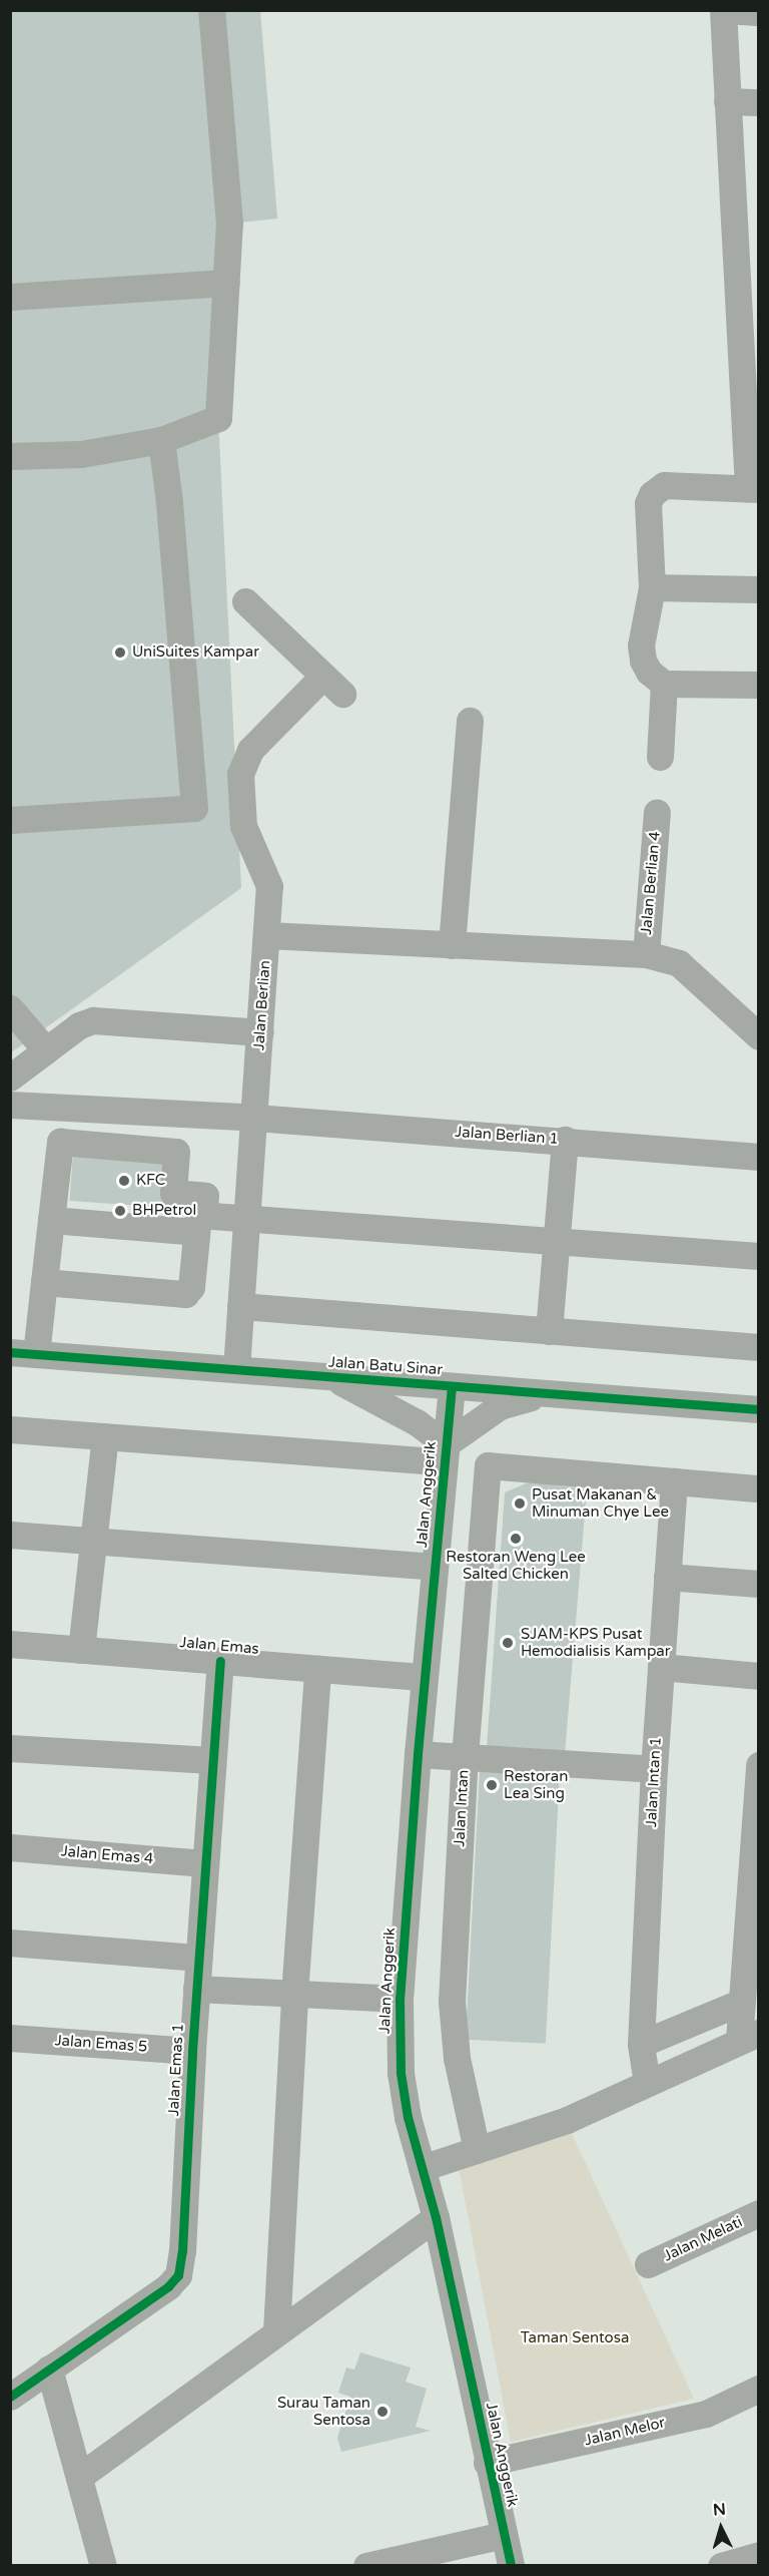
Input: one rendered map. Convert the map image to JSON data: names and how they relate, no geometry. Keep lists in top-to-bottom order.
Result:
{
  "streets": {
    "street": [
      "Jalan Berlian 4",
      "Jalan Berlian",
      "Jalan Berlian 1",
      "Jalan Batu Sinar",
      "Jalan Anggerik",
      "Jalan Emas",
      "Jalan Intan 1",
      "Jalan Intan",
      "Jalan Emas 4",
      "Jalan Emas 5",
      "Jalan Emas 1",
      "Jalan Melati",
      "Jalan Melor"
    ]
  },
  "crossings": [
    ["Jalan Berlian", "Jalan Berlian 1"],
    ["Jalan Berlian", "Jalan Batu Sinar"],
    ["Jalan Batu Sinar", "Jalan Anggerik"],
    ["Jalan Anggerik", "Jalan Emas"],
    ["Jalan Anggerik", "Jalan Melor"],
    ["Jalan Emas", "Jalan Emas 1"],
    ["Jalan Intan 1", "Jalan Intan"],
    ["Jalan Emas 4", "Jalan Emas 1"],
    ["Jalan Emas 5", "Jalan Emas 1"]
  ],
  "parks": ["Taman Sentosa"],
  "places": [
    "UniSuites Kampar",
    "KFC",
    "BHPetrol",
    "Pusat Makanan & Minuman Chye Lee",
    "Restoran Weng Lee Salted Chicken",
    "SJAM-KPS Pusat Hemodialisis Kampar",
    "Restoran Lea Sing",
    "Surau Taman Sentosa"
  ],
  "north": "top"
}
